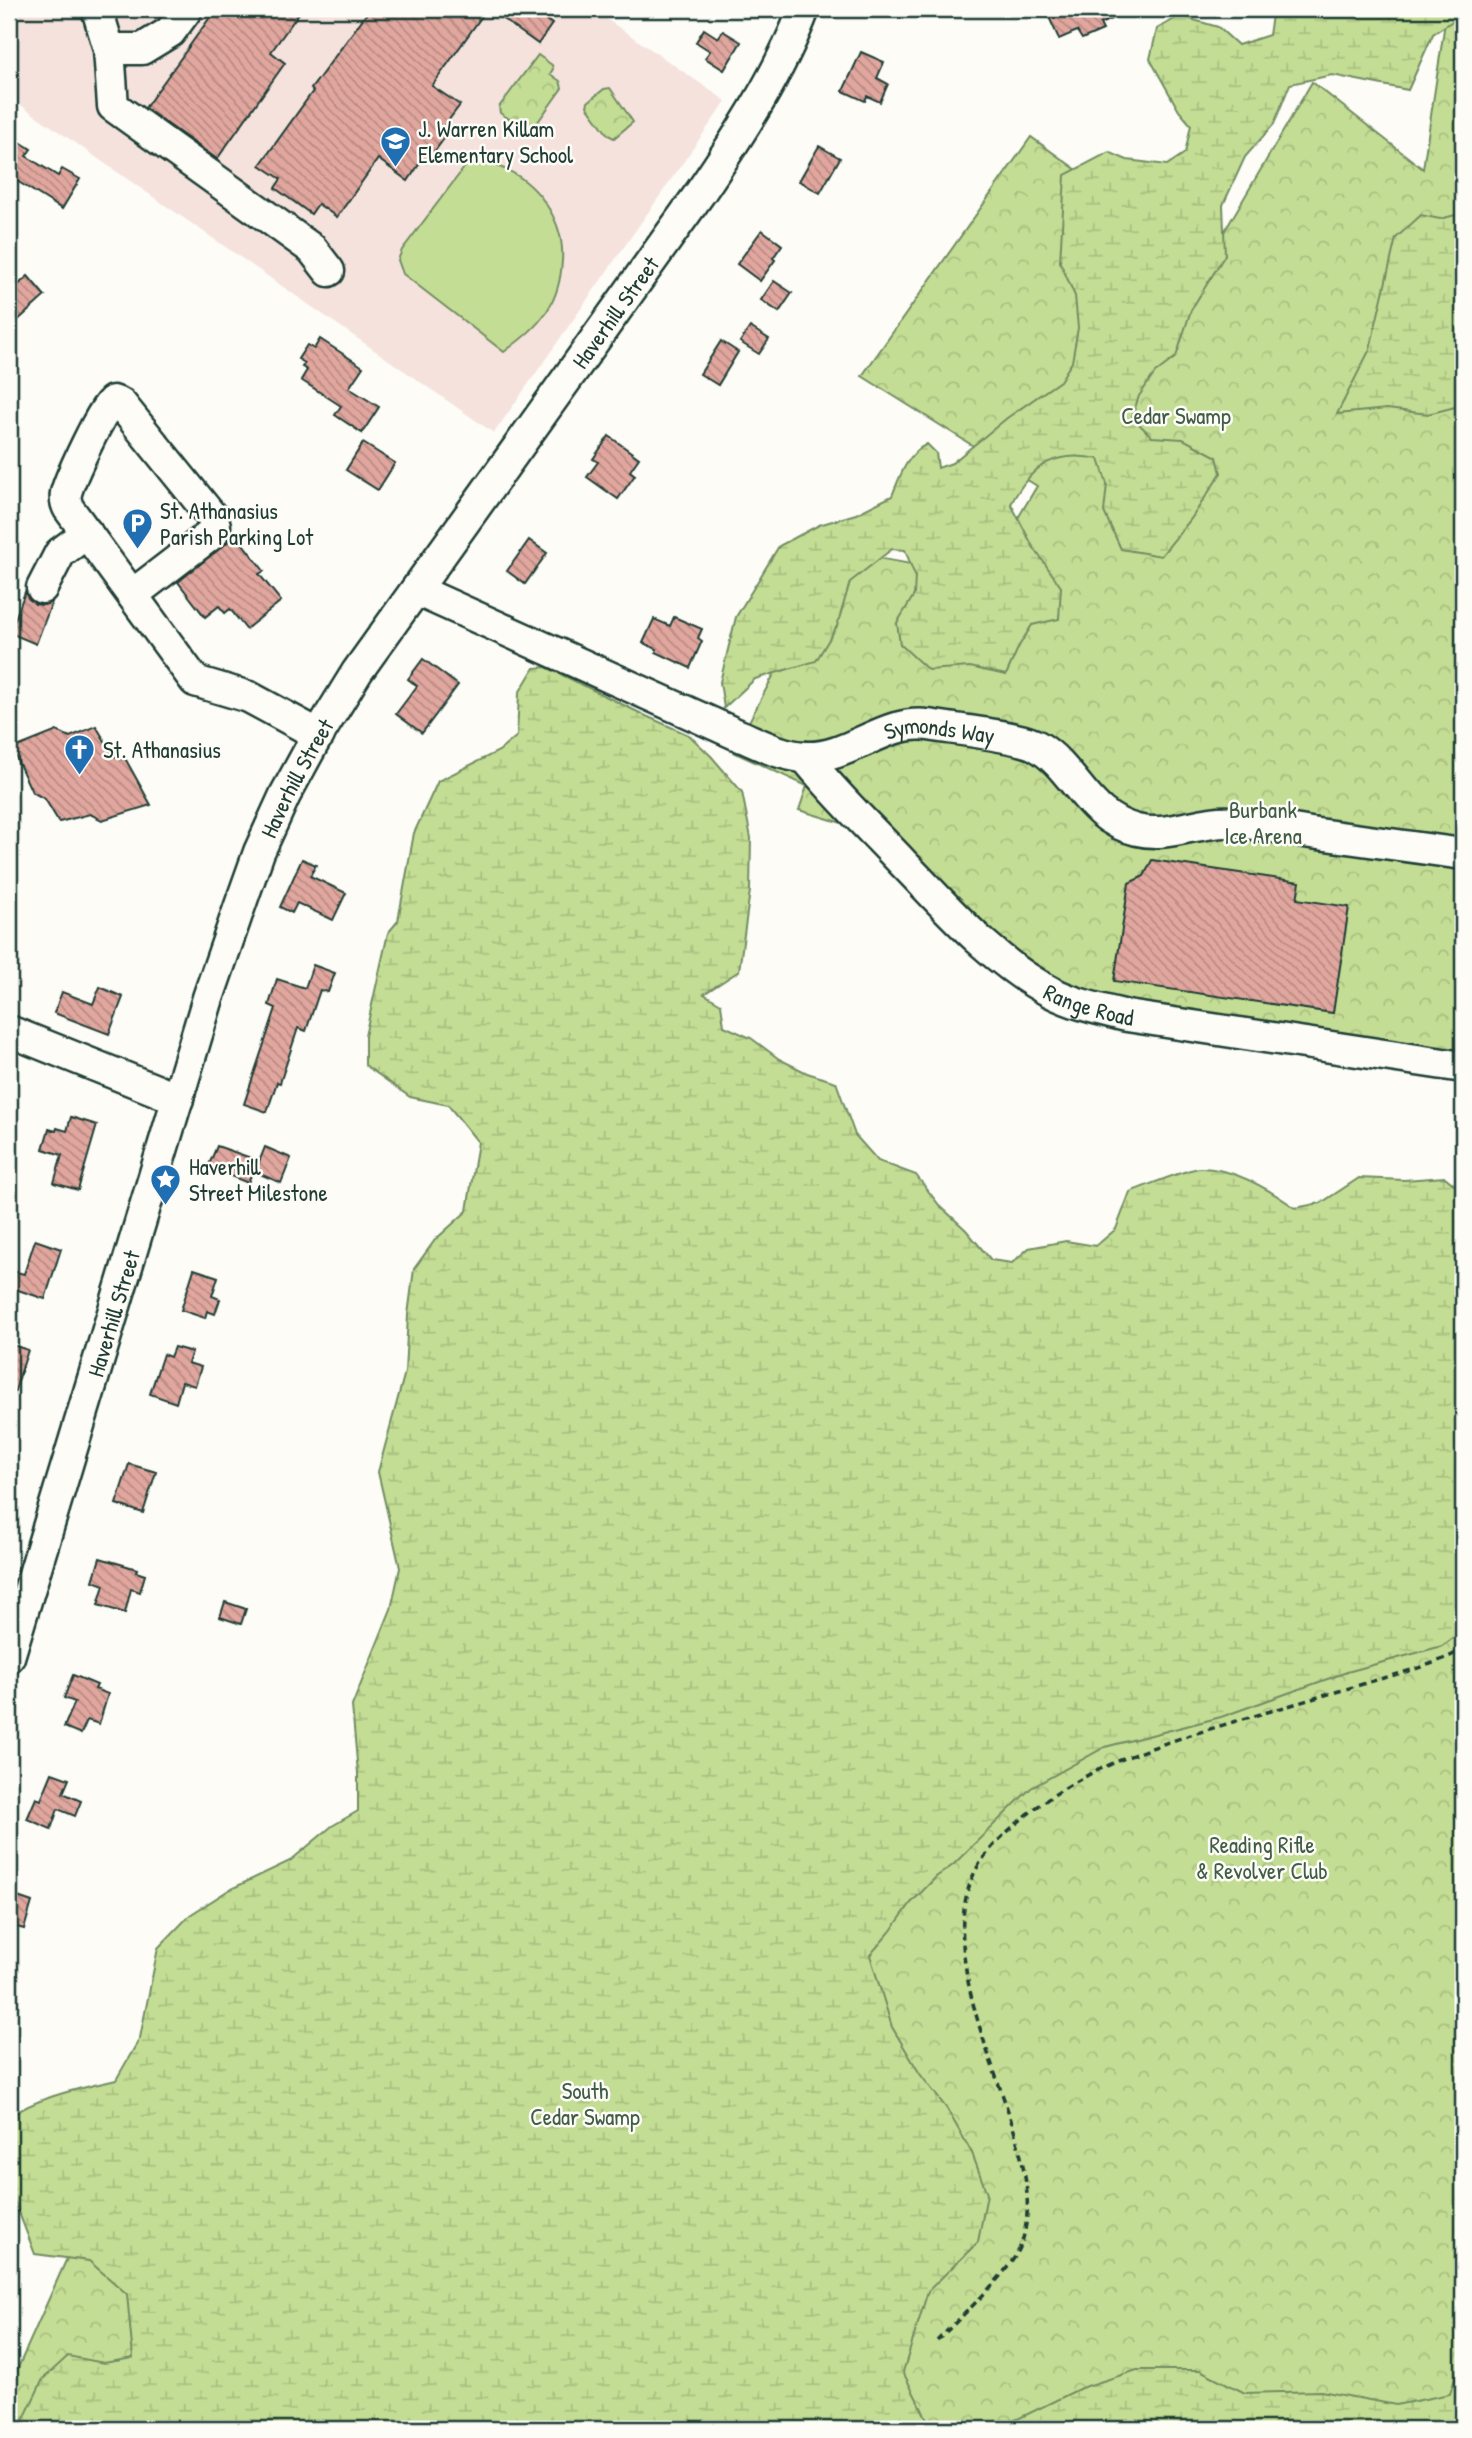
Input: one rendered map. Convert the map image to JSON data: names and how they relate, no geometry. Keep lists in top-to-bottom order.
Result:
{
  "streets": {
    "street": ["Haverhill Street", "Symonds Way", "Range Road"]
  },
  "crossings": [
    ["Haverhill Street", "Symonds Way"],
    ["Symonds Way", "Range Road"]
  ],
  "parks": [
    "Cedar Swamp",
    "Burbank Ice Arena",
    "Reading Rifle & Revolver Club",
    "South Cedar Swamp"
  ],
  "places": {
    "school or university": ["J. Warren Killam Elementary School"],
    "parking": ["St. Athanasius Parish Parking Lot"],
    "church": ["St. Athanasius"],
    "place": ["Haverhill Street Milestone"]
  }
}
